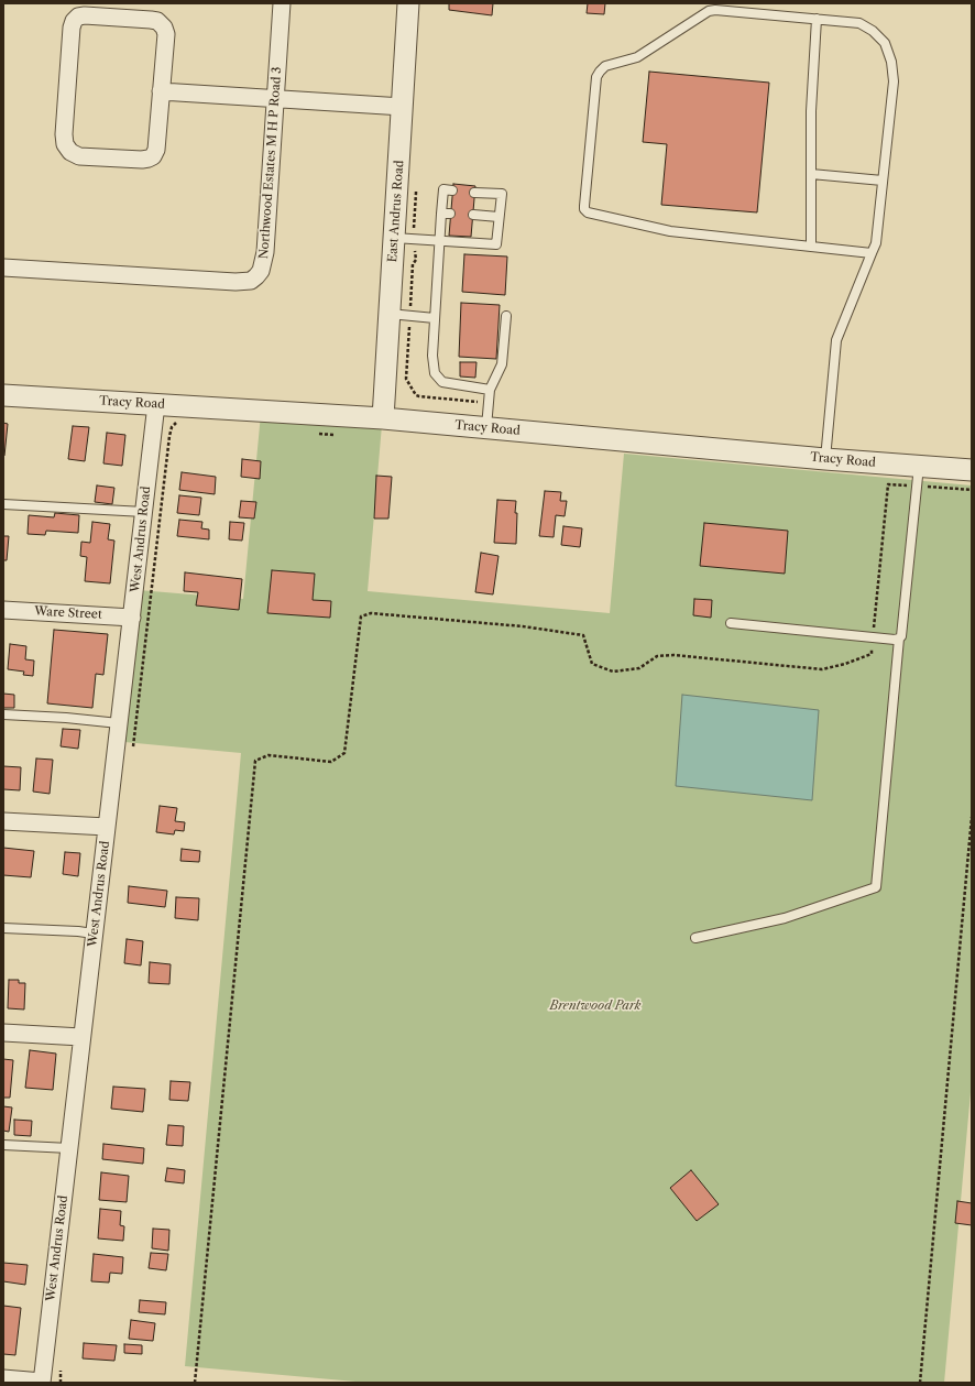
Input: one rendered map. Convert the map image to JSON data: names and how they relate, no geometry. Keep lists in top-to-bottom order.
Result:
{
  "streets": {
    "street": [
      "Northwood Estates M H P Road 3",
      "East Andrus Road",
      "Tracy Road",
      "West Andrus Road",
      "Ware Street"
    ]
  },
  "crossings": [
    ["East Andrus Road", "Tracy Road"],
    ["Tracy Road", "West Andrus Road"],
    ["West Andrus Road", "Ware Street"]
  ],
  "parks": ["Brentwood Park"]
}
